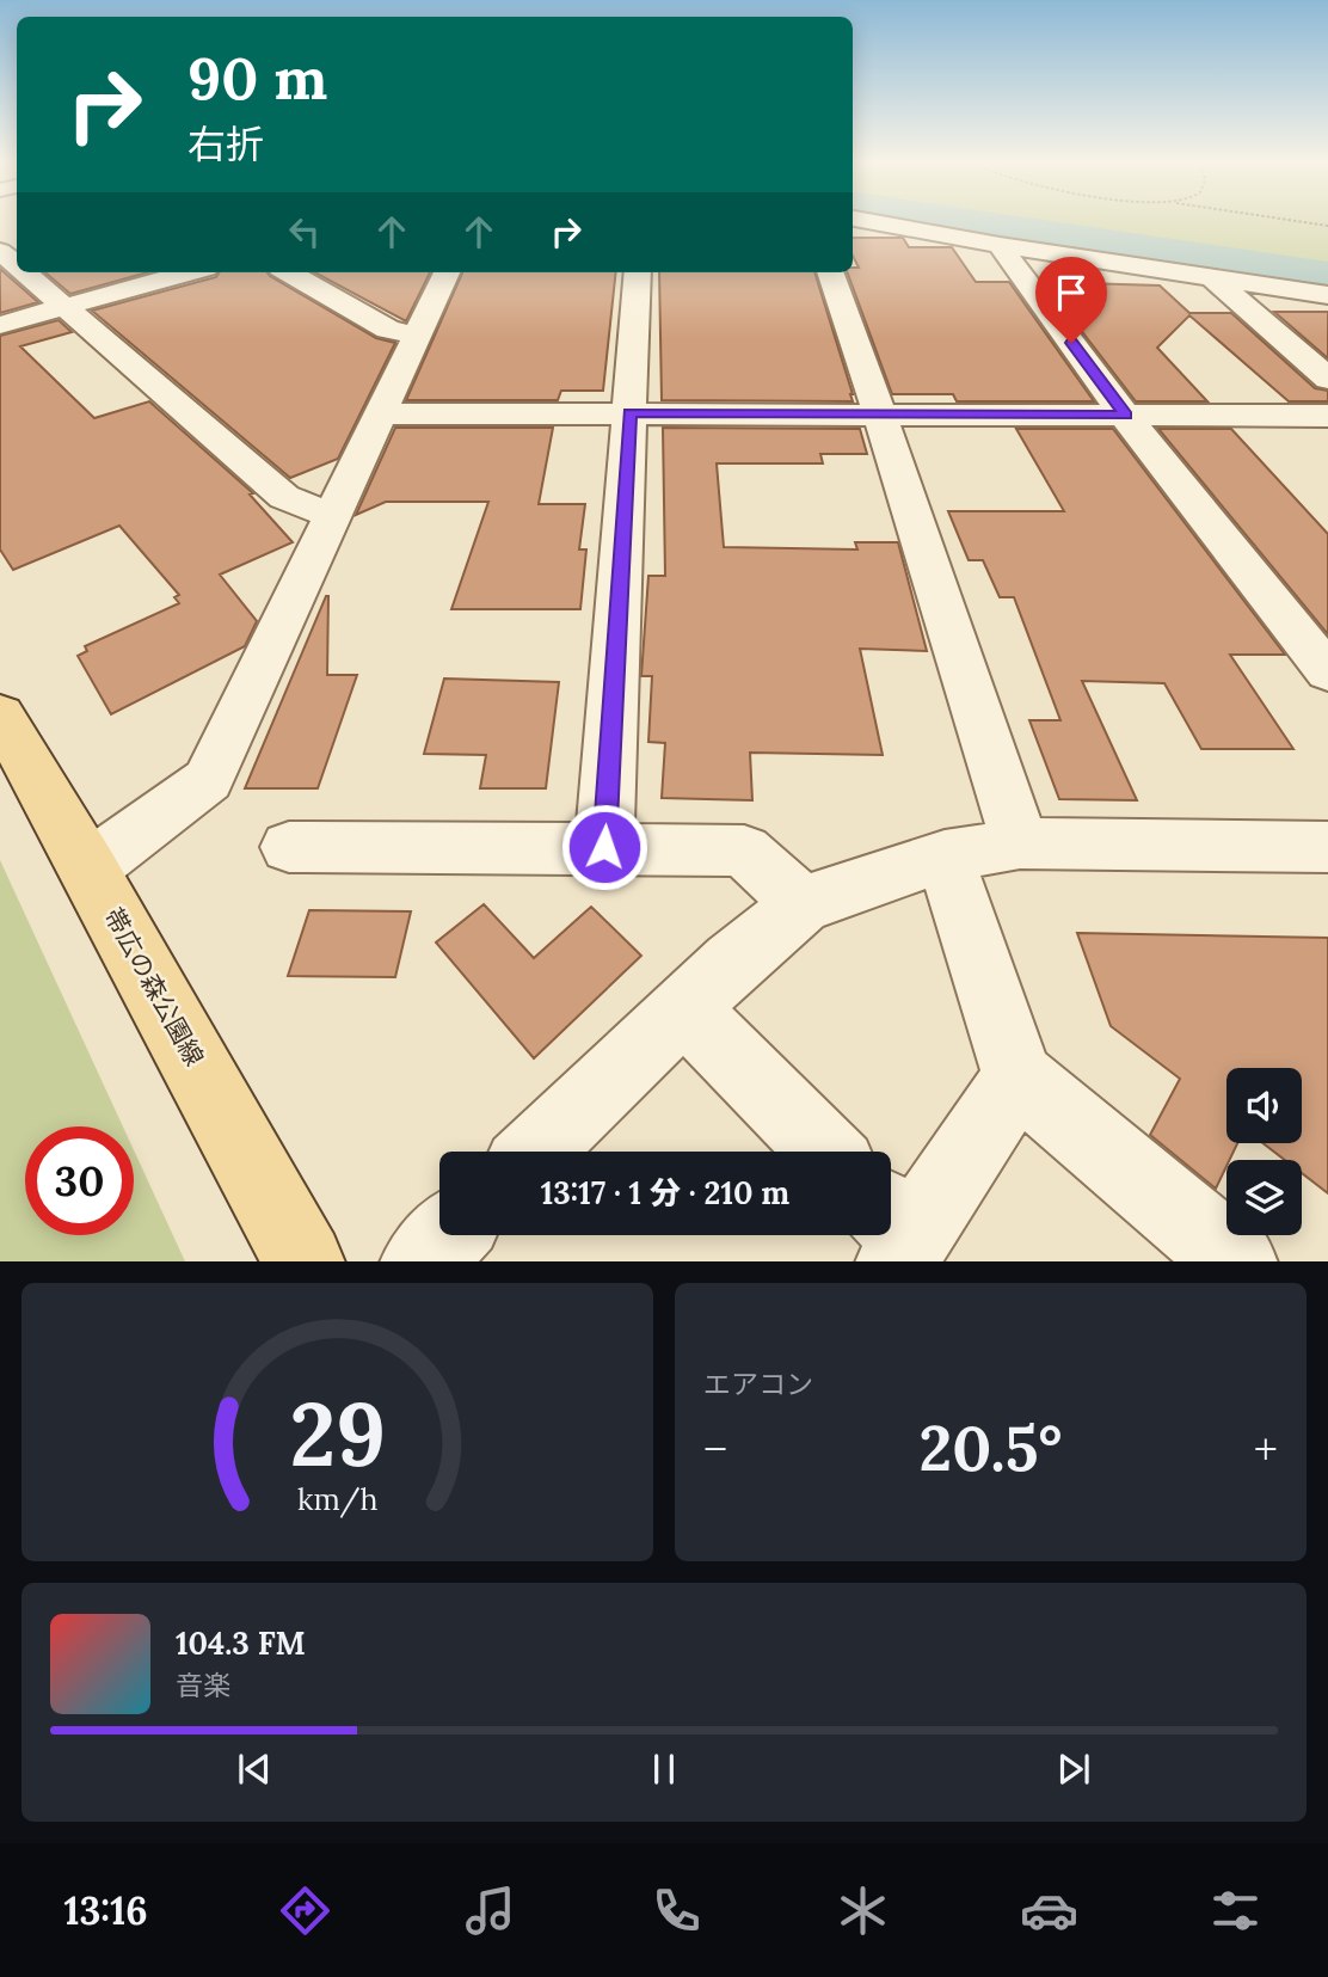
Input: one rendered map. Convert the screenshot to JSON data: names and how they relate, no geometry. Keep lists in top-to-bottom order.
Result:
{
  "streets": {
    "main road": ["帯広の森公園線"]
  },
  "page": {
    "turn": ["90 m", "右折"],
    "limit": "30",
    "trip": "13:17 · 1 分 · 210 m",
    "tile": "エアコン",
    "heat": ["−", "20.5°", "+"],
    "song": ["104.3 FM", "音楽"],
    "tabs": "13:16",
    "gauge": ["29", "km/h"]
  }
}
